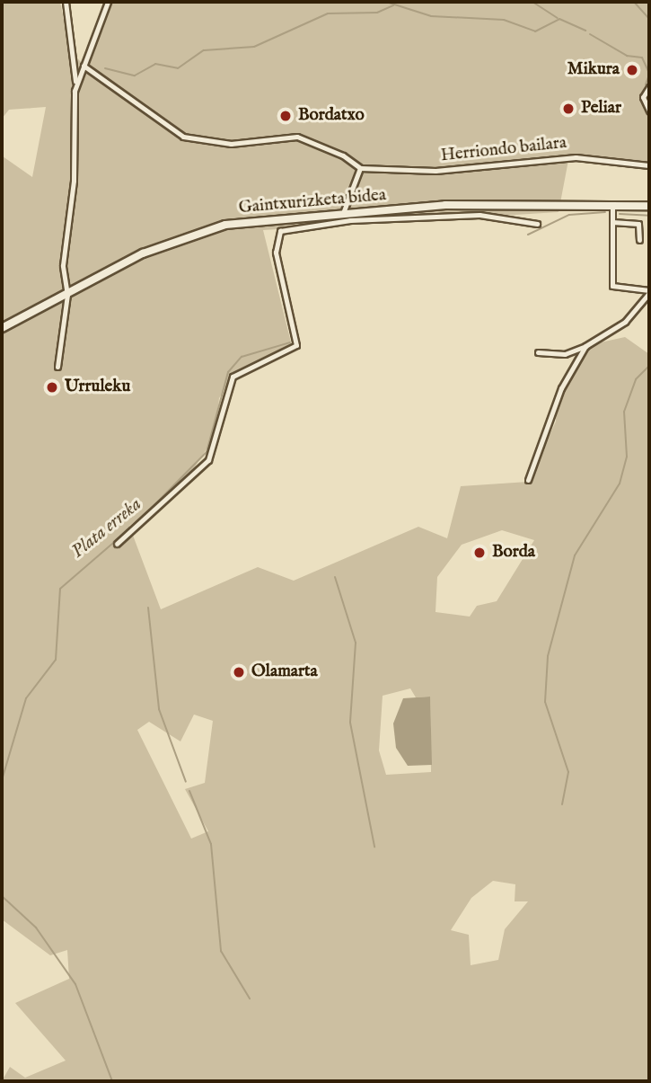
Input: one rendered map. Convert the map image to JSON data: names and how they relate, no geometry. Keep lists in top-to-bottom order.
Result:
{
  "streets": {
    "main road": ["Gaintxurizketa bidea"],
    "street": ["Herriondo bailara"]
  },
  "water": ["Plata erreka"],
  "places": [
    "Mikura",
    "Peliar",
    "Bordatxo",
    "Urruleku",
    "Borda",
    "Olamarta"
  ]
}
